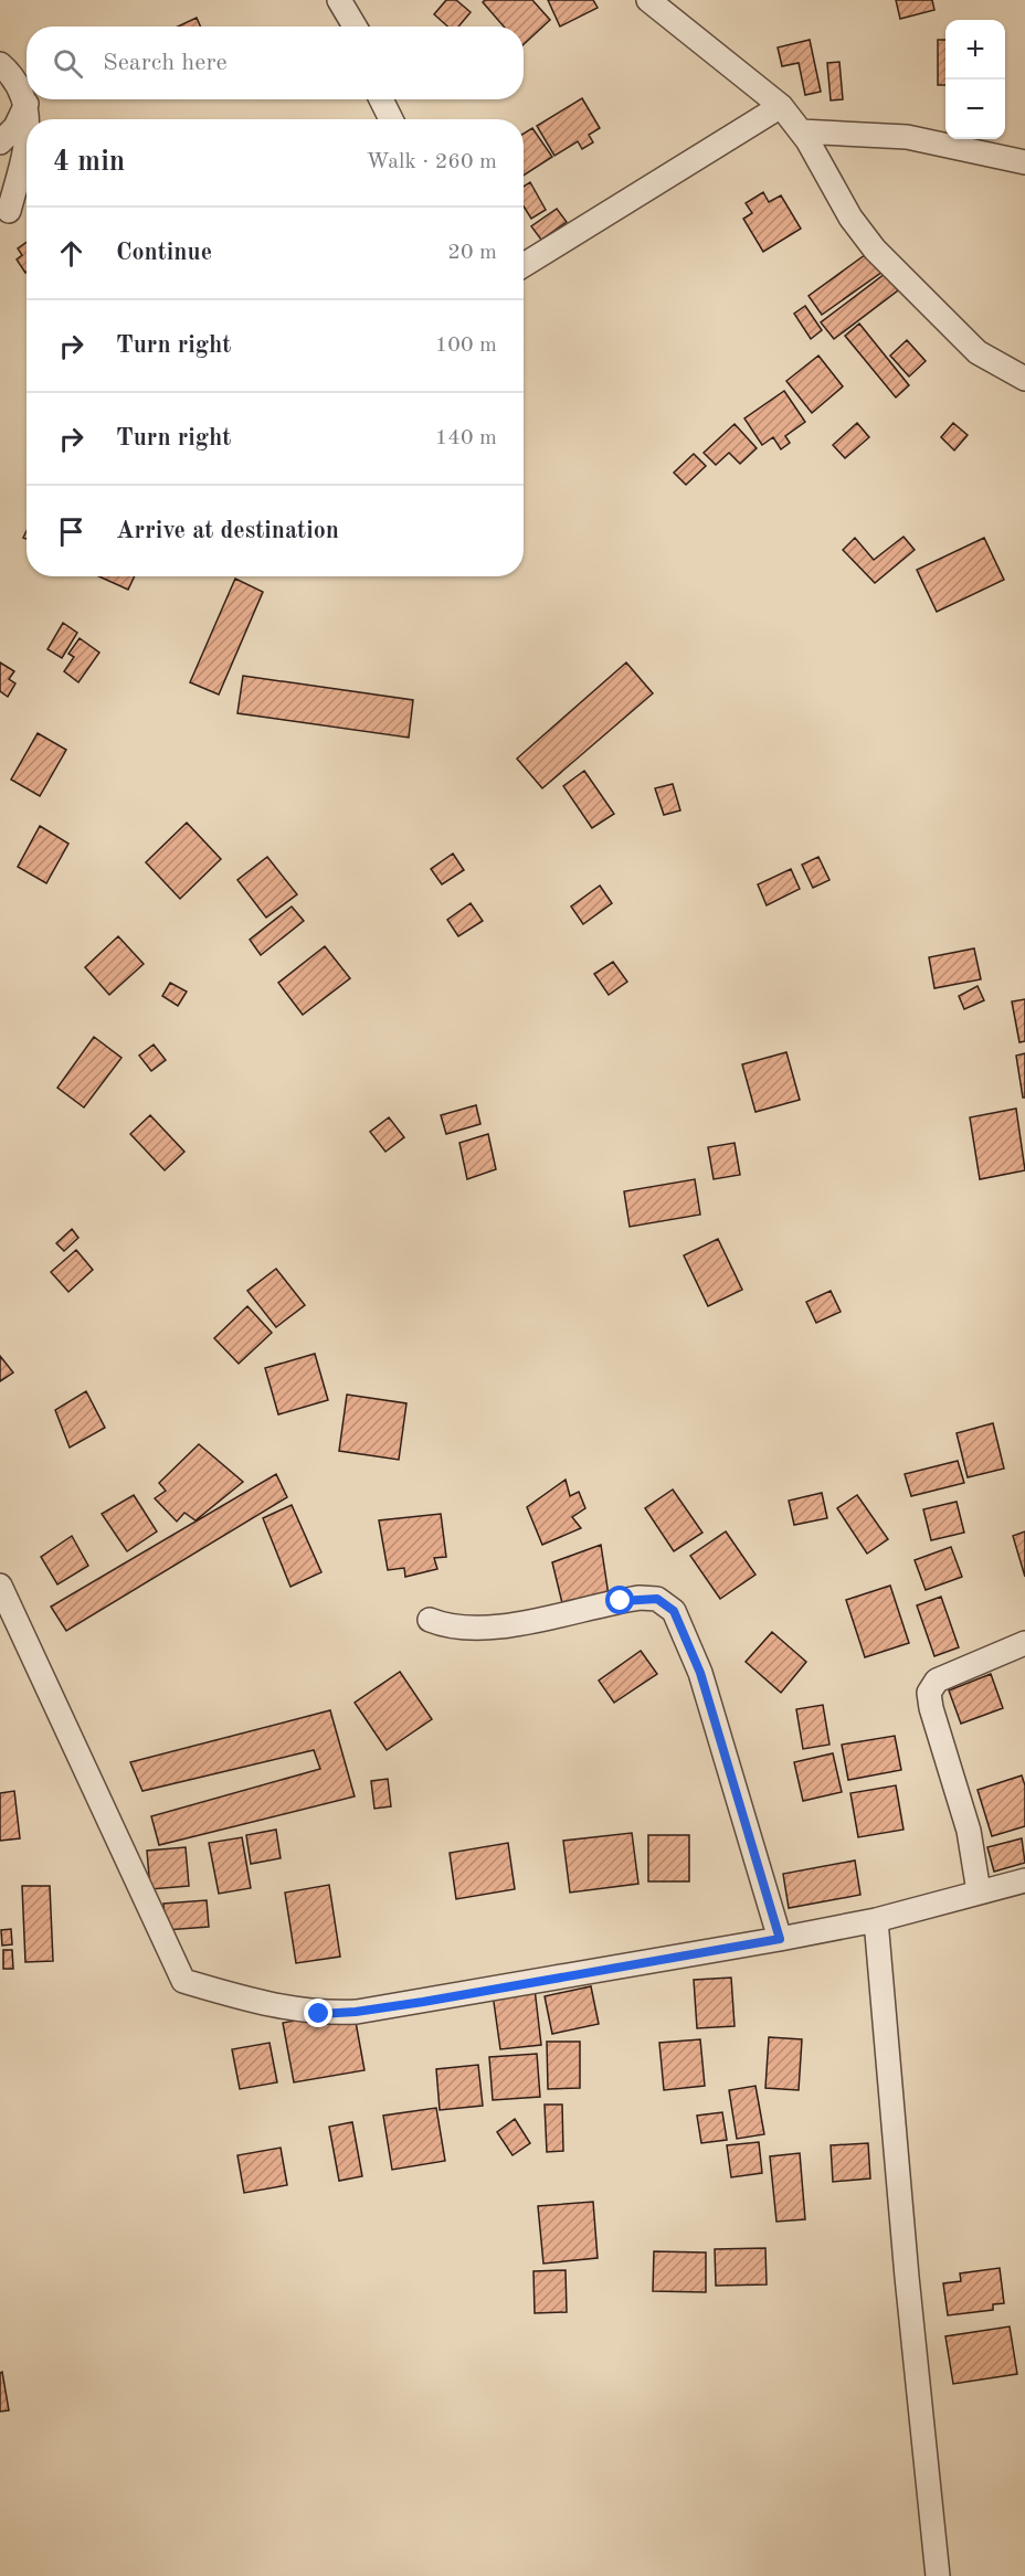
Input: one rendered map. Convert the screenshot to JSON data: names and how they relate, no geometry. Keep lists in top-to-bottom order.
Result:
{
  "page": {
    "map_buttons": ["+", "−"],
    "search": "Search here",
    "heading": ["4 min", "Walk · 260 m"],
    "list": [
      ["Continue", "20 m"],
      ["Turn right", "100 m"],
      ["Turn right", "140 m"],
      "Arrive at destination"
    ]
  }
}
